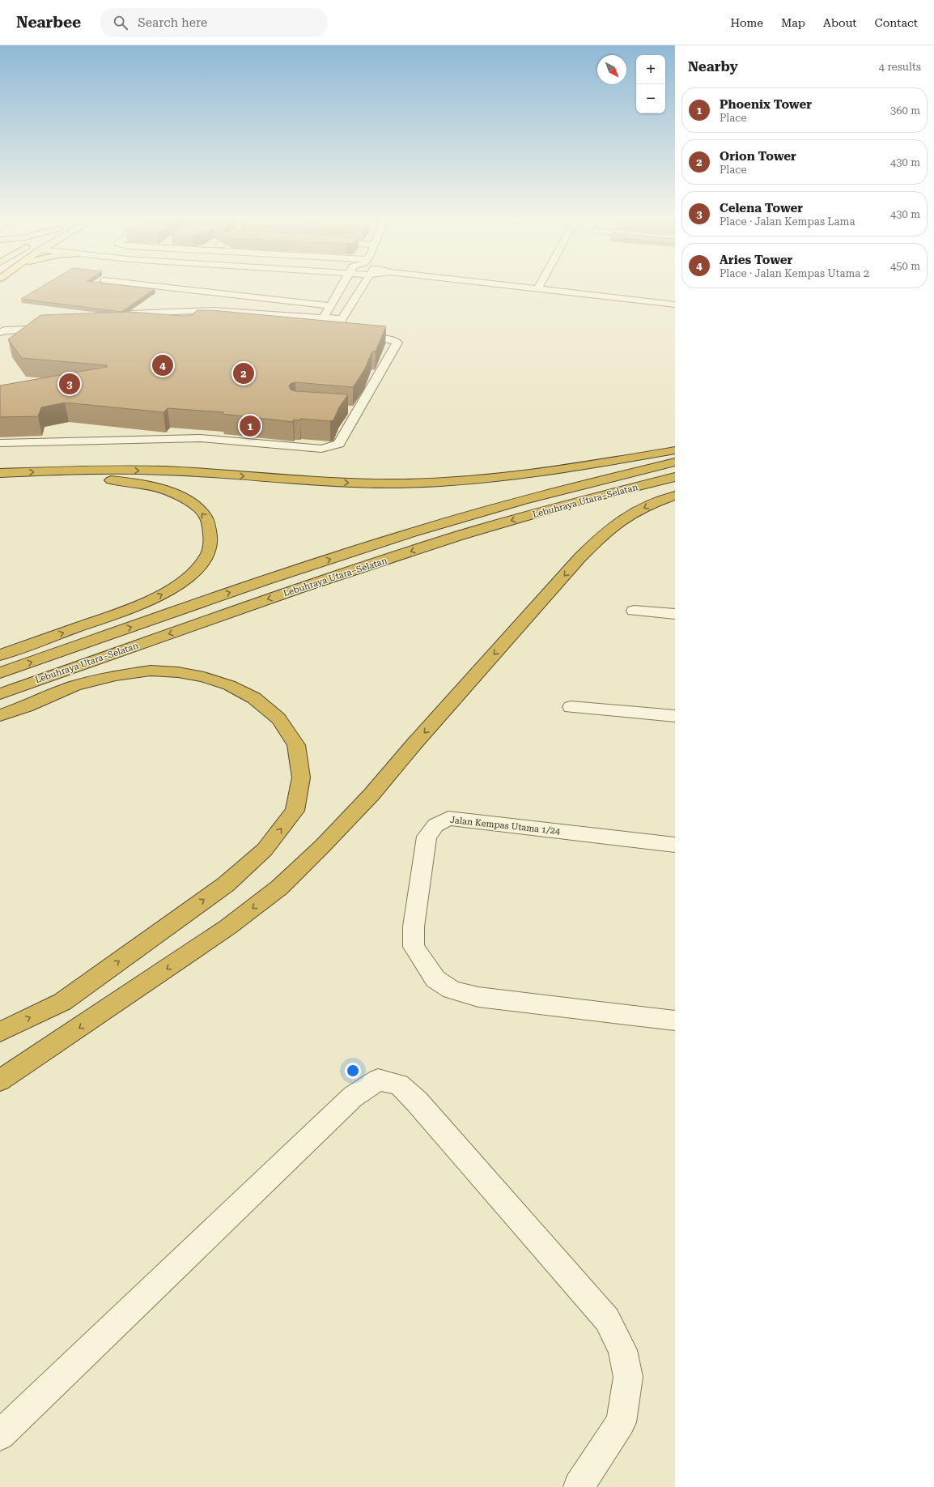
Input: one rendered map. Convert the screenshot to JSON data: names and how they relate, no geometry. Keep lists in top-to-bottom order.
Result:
{
  "streets": {
    "highway": ["Lebuhraya Utara–Selatan"],
    "street": ["Jalan Kempas Utama 1/24"]
  },
  "north": "bottom right",
  "page": {
    "header": "Nearbee",
    "search": "Search here",
    "nav": [
      "Home",
      "Map",
      "About",
      "Contact"
    ],
    "heading": ["Nearby", "4 results"],
    "map_buttons": ["+", "−"],
    "list": [
      {
        "mark": "1",
        "name": "Phoenix Tower",
        "note": "Place",
        "value": "360 m"
      },
      {
        "mark": "2",
        "name": "Orion Tower",
        "note": "Place",
        "value": "430 m"
      },
      {
        "mark": "3",
        "name": "Celena Tower",
        "note": "Place · Jalan Kempas Lama",
        "value": "430 m"
      },
      {
        "mark": "4",
        "name": "Aries Tower",
        "note": "Place · Jalan Kempas Utama 2",
        "value": "450 m"
      }
    ],
    "pins": [
      "4",
      "2",
      "3",
      "1"
    ]
  }
}
